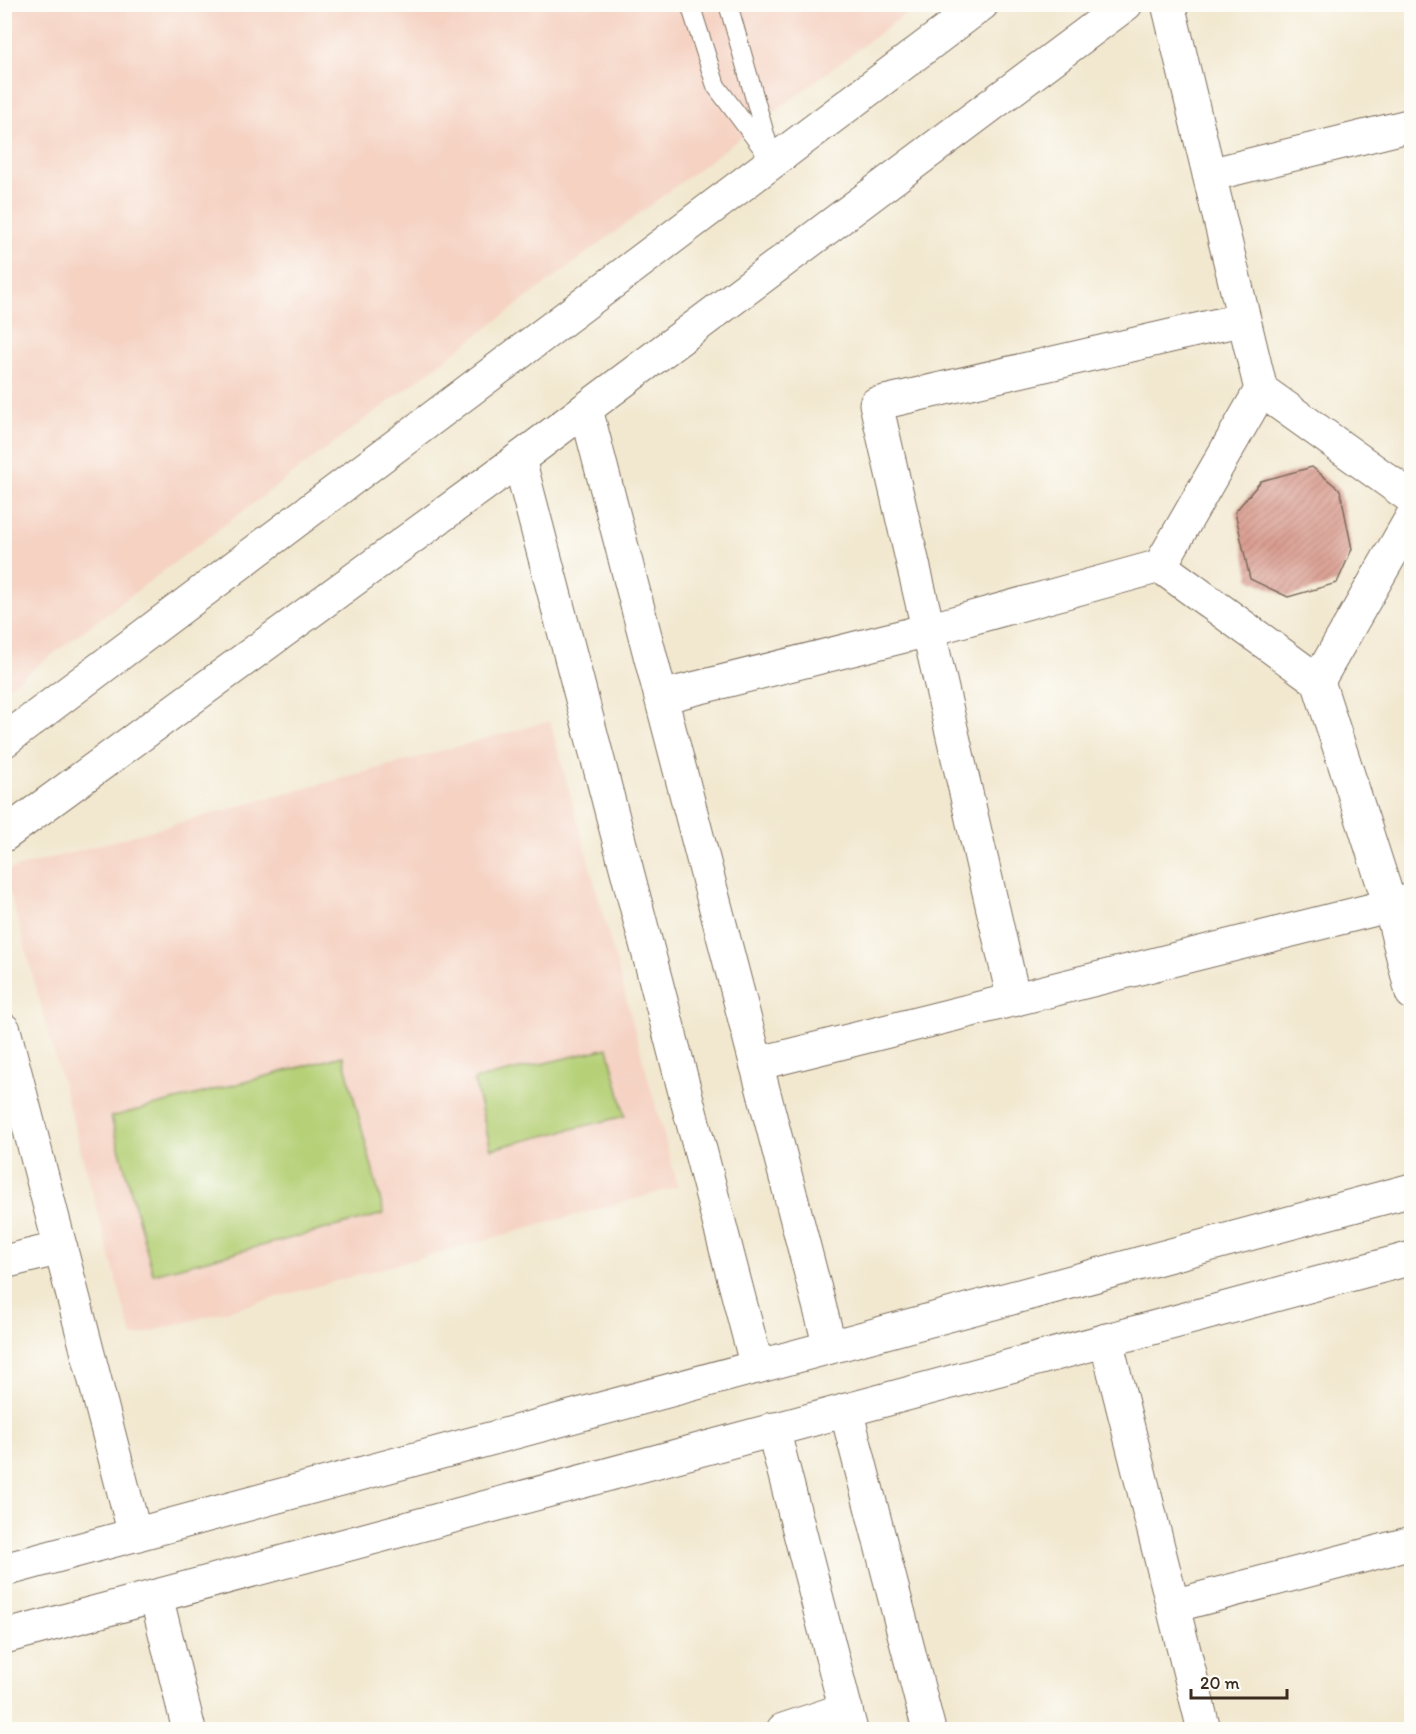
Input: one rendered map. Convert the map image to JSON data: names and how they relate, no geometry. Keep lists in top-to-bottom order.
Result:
{
  "scale_bar": "20 m"
}
